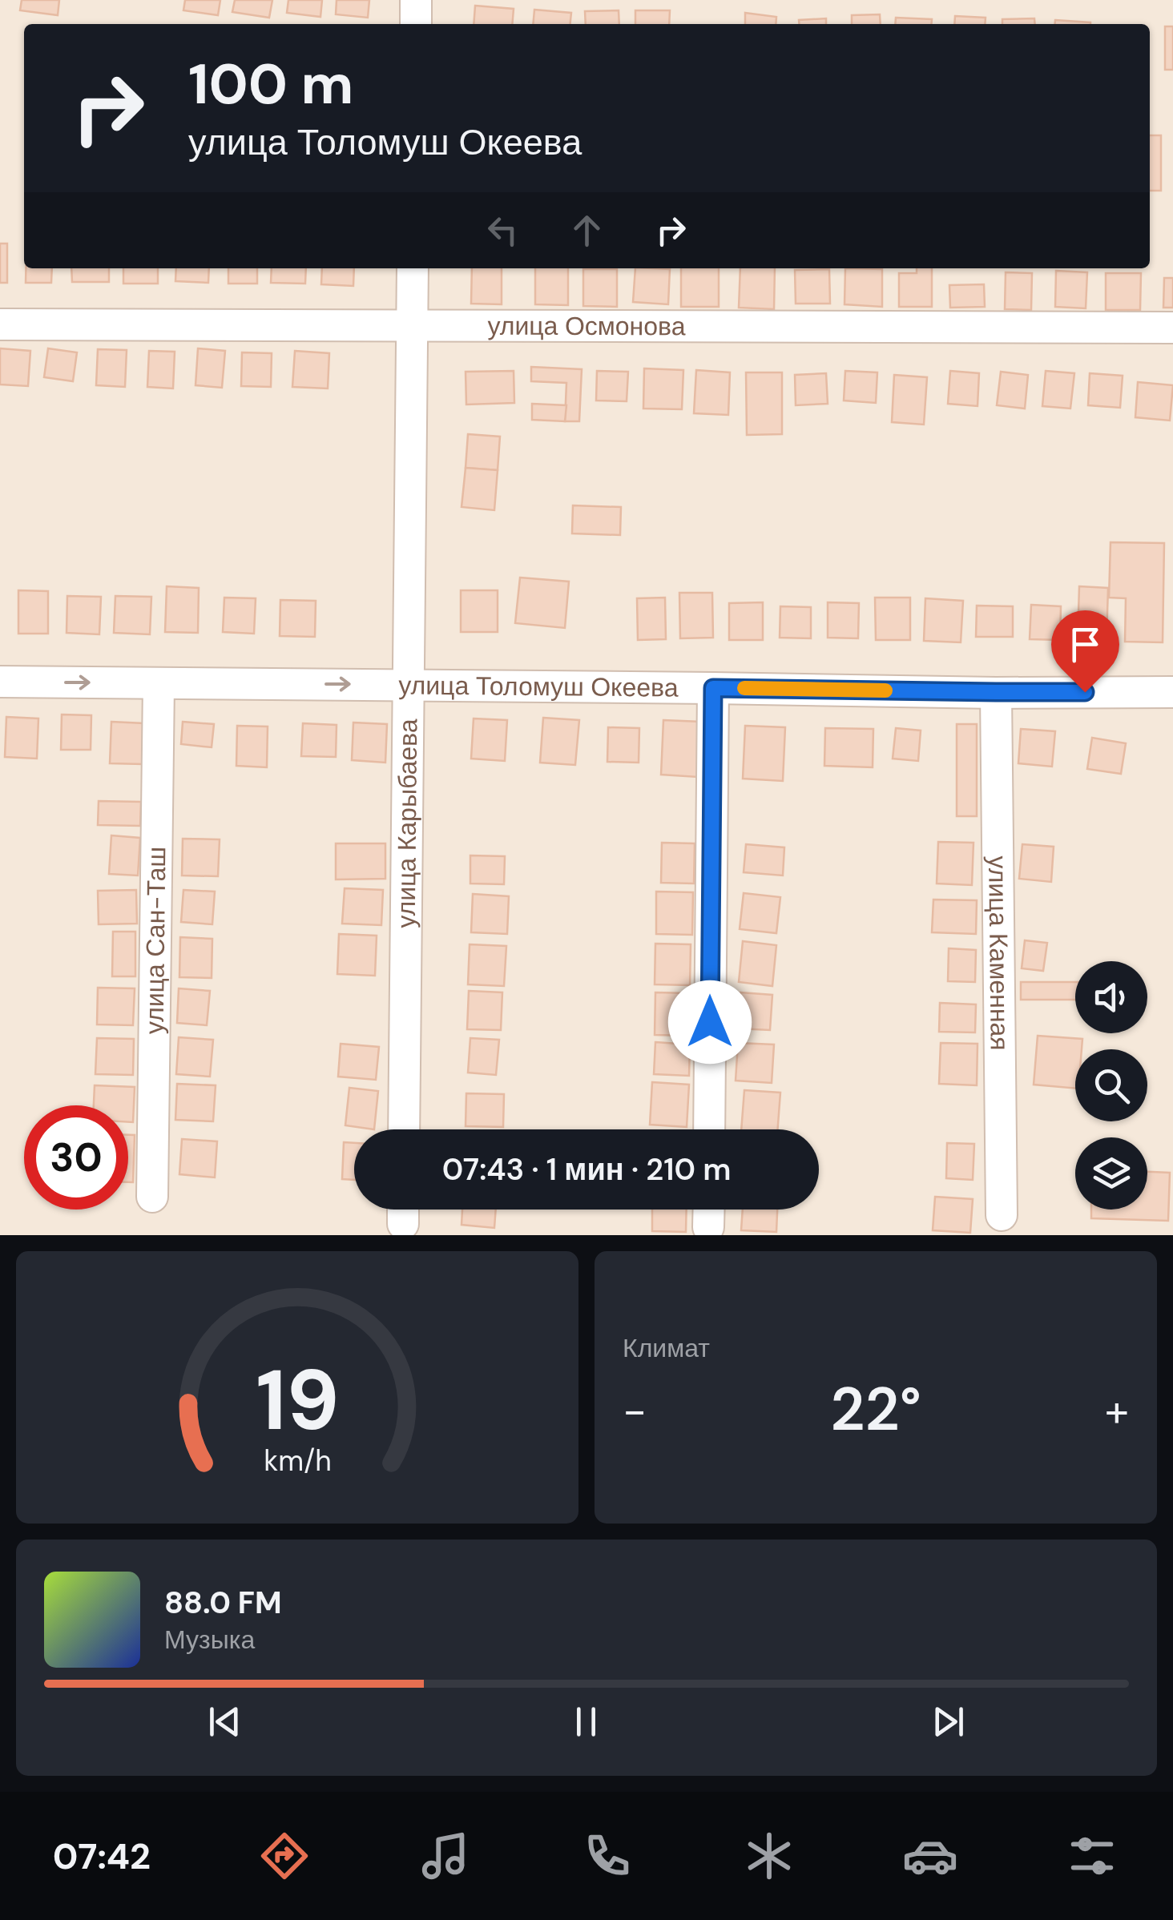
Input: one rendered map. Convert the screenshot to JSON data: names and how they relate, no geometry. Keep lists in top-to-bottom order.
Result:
{
  "streets": {
    "street": [
      "улица Осмонова",
      "улица Толомуш Океева",
      "улица Карыбаева",
      "улица Сан-Таш",
      "улица Каменная"
    ]
  },
  "crossings": [
    ["улица Осмонова", "улица Карыбаева"],
    ["улица Толомуш Океева", "улица Карыбаева"],
    ["улица Толомуш Океева", "улица Сан-Таш"],
    ["улица Толомуш Океева", "улица Каменная"]
  ],
  "page": {
    "turn": ["100 m", "улица Толомуш Океева"],
    "limit": "30",
    "trip": "07:43 · 1 мин · 210 m",
    "tile": "Климат",
    "heat": ["−", "22°", "+"],
    "song": ["88.0 FM", "Музыка"],
    "tabs": "07:42",
    "gauge": ["19", "km/h"]
  }
}
